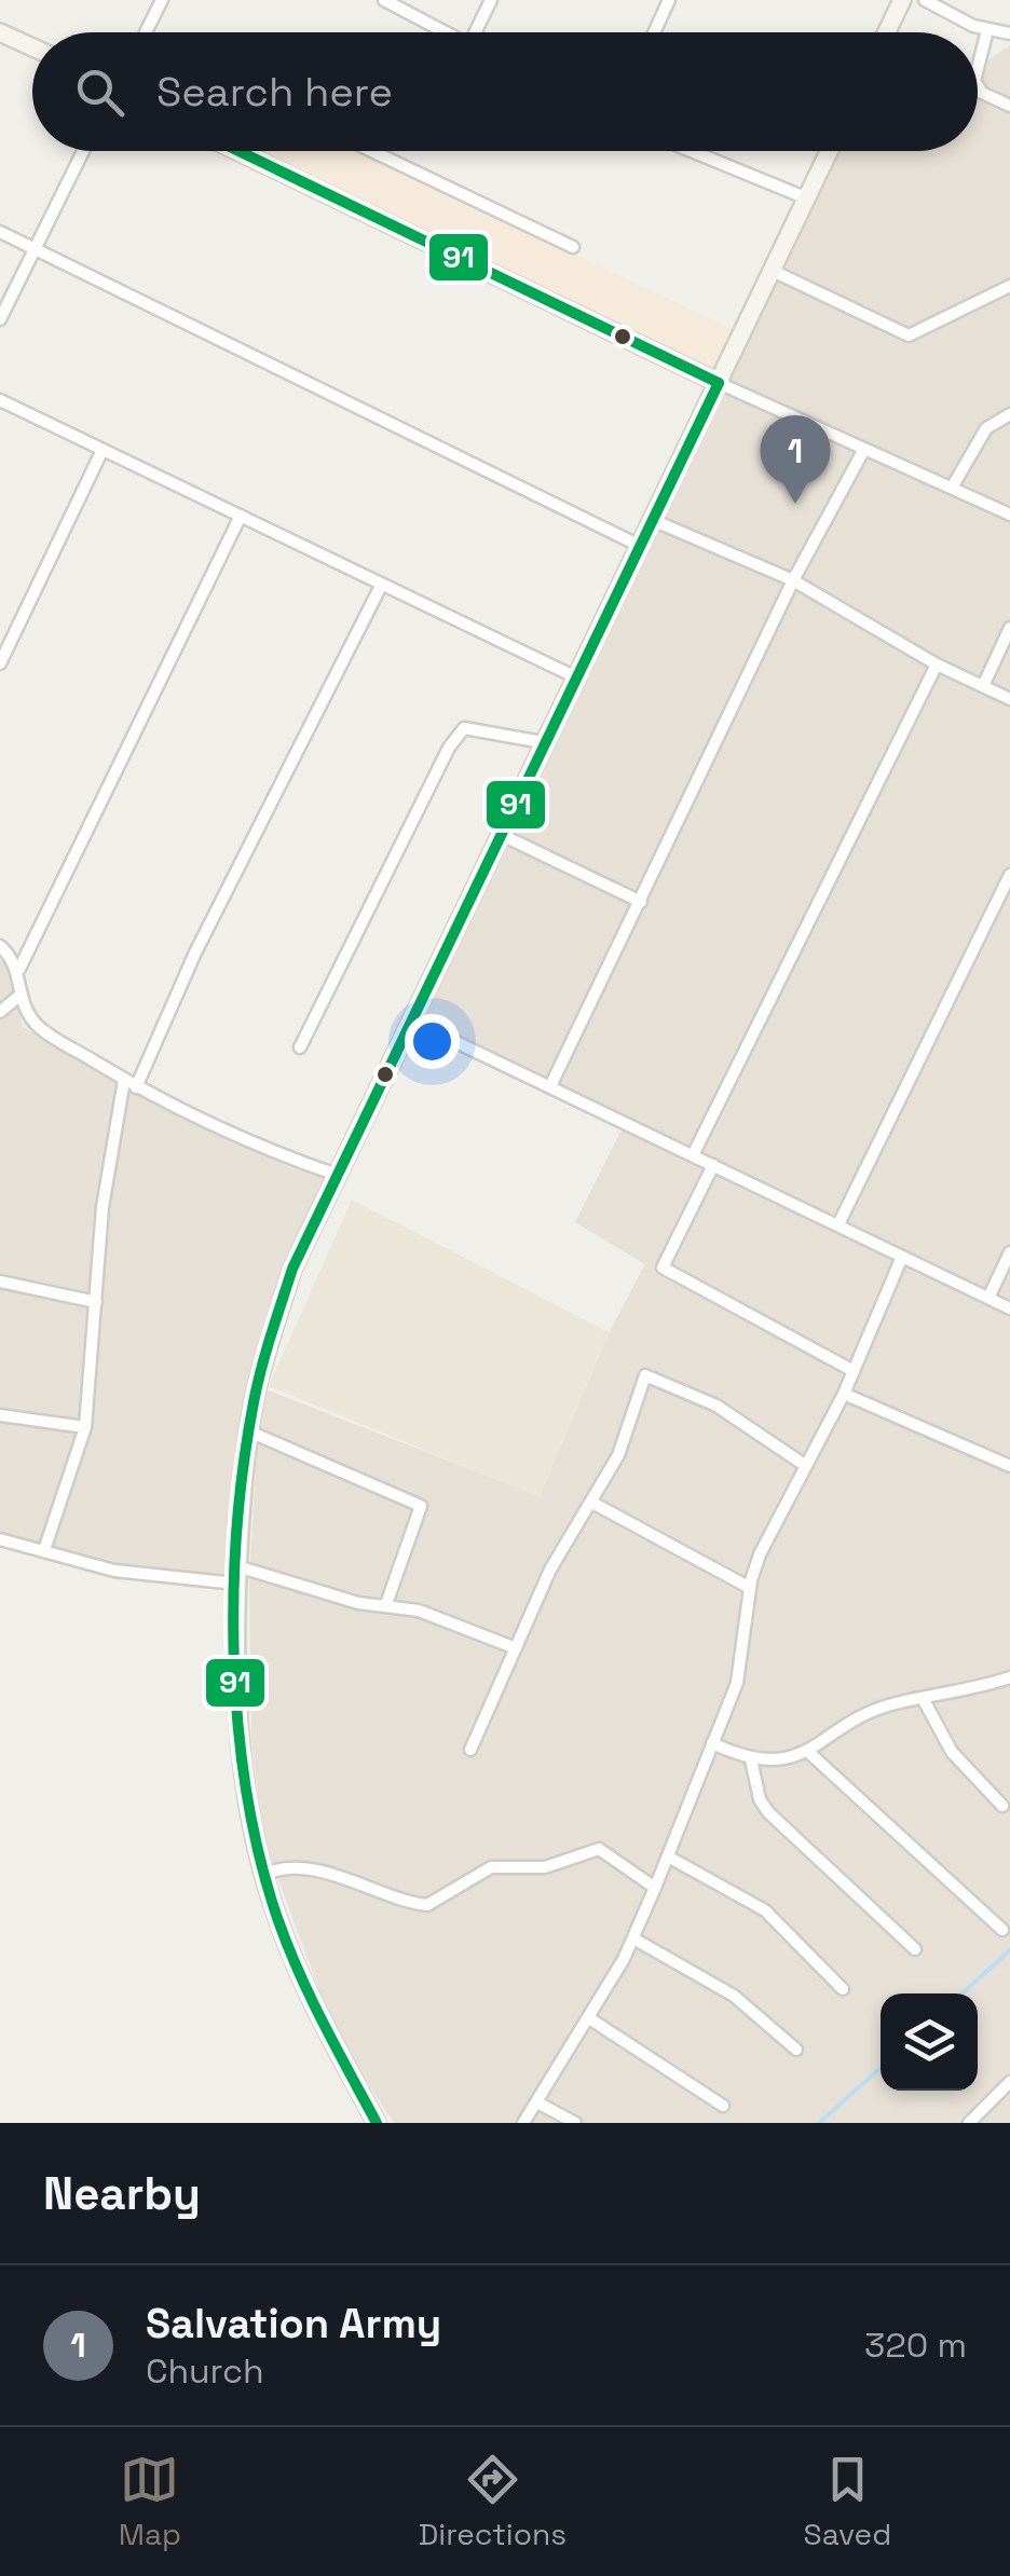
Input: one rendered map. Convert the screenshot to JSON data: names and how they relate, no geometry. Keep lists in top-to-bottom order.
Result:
{
  "lines": ["transit line 91"],
  "page": {
    "search": "Search here",
    "pins": "1",
    "heading": "Nearby",
    "list": [
      {
        "mark": "1",
        "name": "Salvation Army",
        "note": "Church",
        "value": "320 m"
      }
    ],
    "nav": ["Map", "Directions", "Saved"]
  }
}
